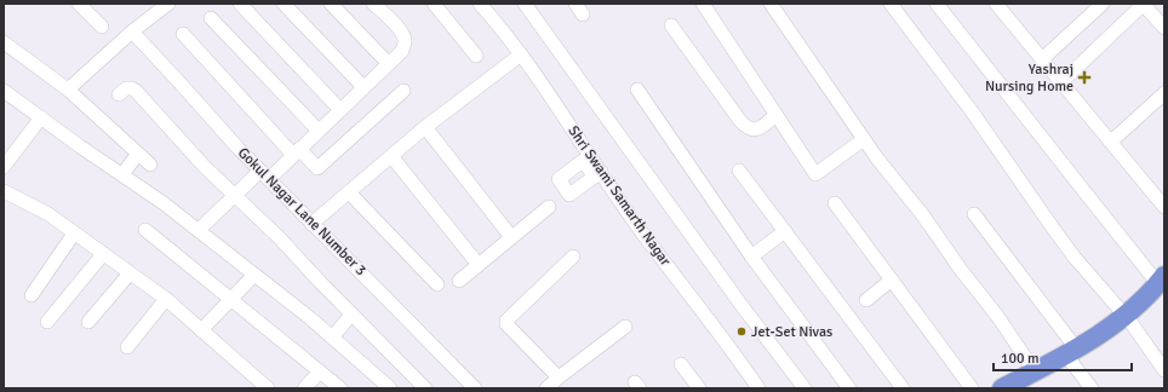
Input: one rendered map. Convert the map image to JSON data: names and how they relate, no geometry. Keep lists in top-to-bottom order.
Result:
{
  "streets": {
    "street": ["Shri Swami Samarth Nagar", "Gokul Nagar Lane Number 3"]
  },
  "places": {
    "health": ["Yashraj Nursing Home"],
    "other": ["Jet-Set Nivas"]
  },
  "scale_bar": "100 m"
}
